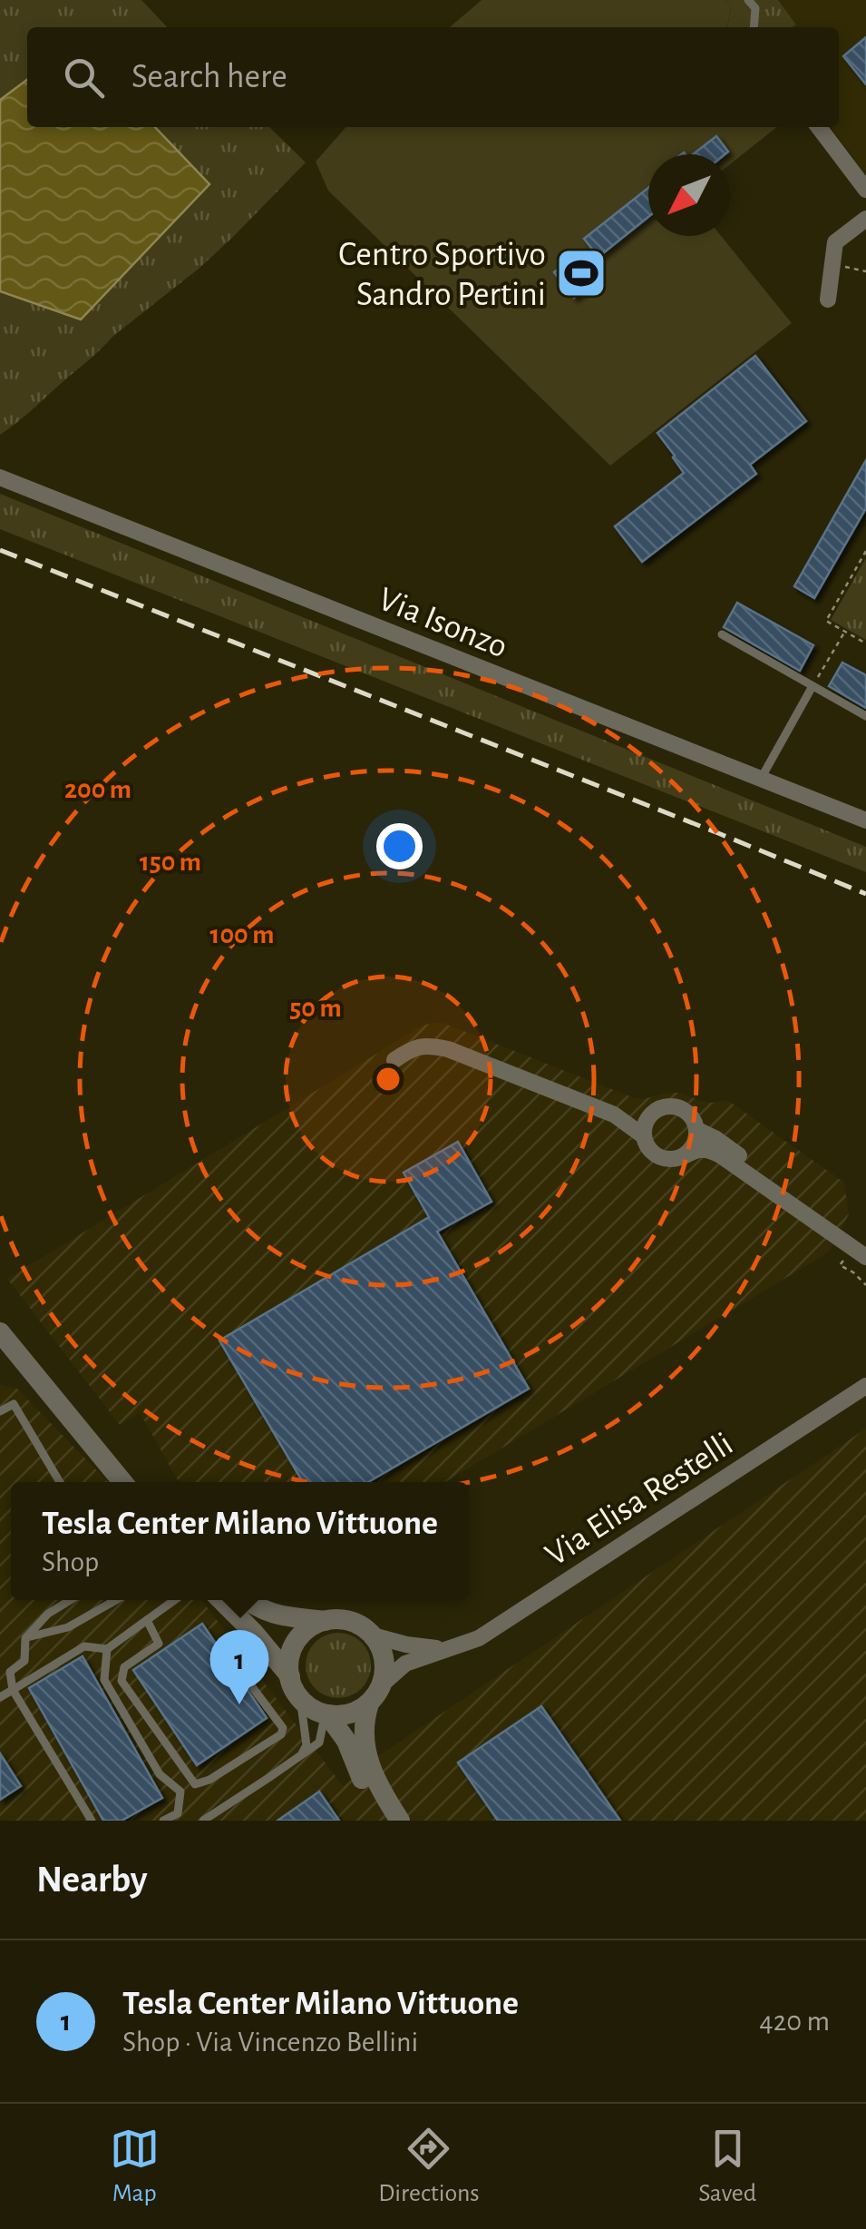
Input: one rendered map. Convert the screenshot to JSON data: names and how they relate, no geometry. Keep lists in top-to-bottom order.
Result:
{
  "streets": {
    "street": ["Via Isonzo", "Via Elisa Restelli"]
  },
  "places": {
    "sports": ["Centro Sportivo Sandro Pertini"]
  },
  "north": "bottom left",
  "page": {
    "search": "Search here",
    "popup": ["Tesla Center Milano Vittuone", "Shop"],
    "pins": "1",
    "heading": "Nearby",
    "list": [
      {
        "mark": "1",
        "name": "Tesla Center Milano Vittuone",
        "note": "Shop · Via Vincenzo Bellini",
        "value": "420 m"
      }
    ],
    "nav": ["Map", "Directions", "Saved"]
  },
  "rings": [
    "200 m",
    "150 m",
    "100 m",
    "50 m"
  ]
}
